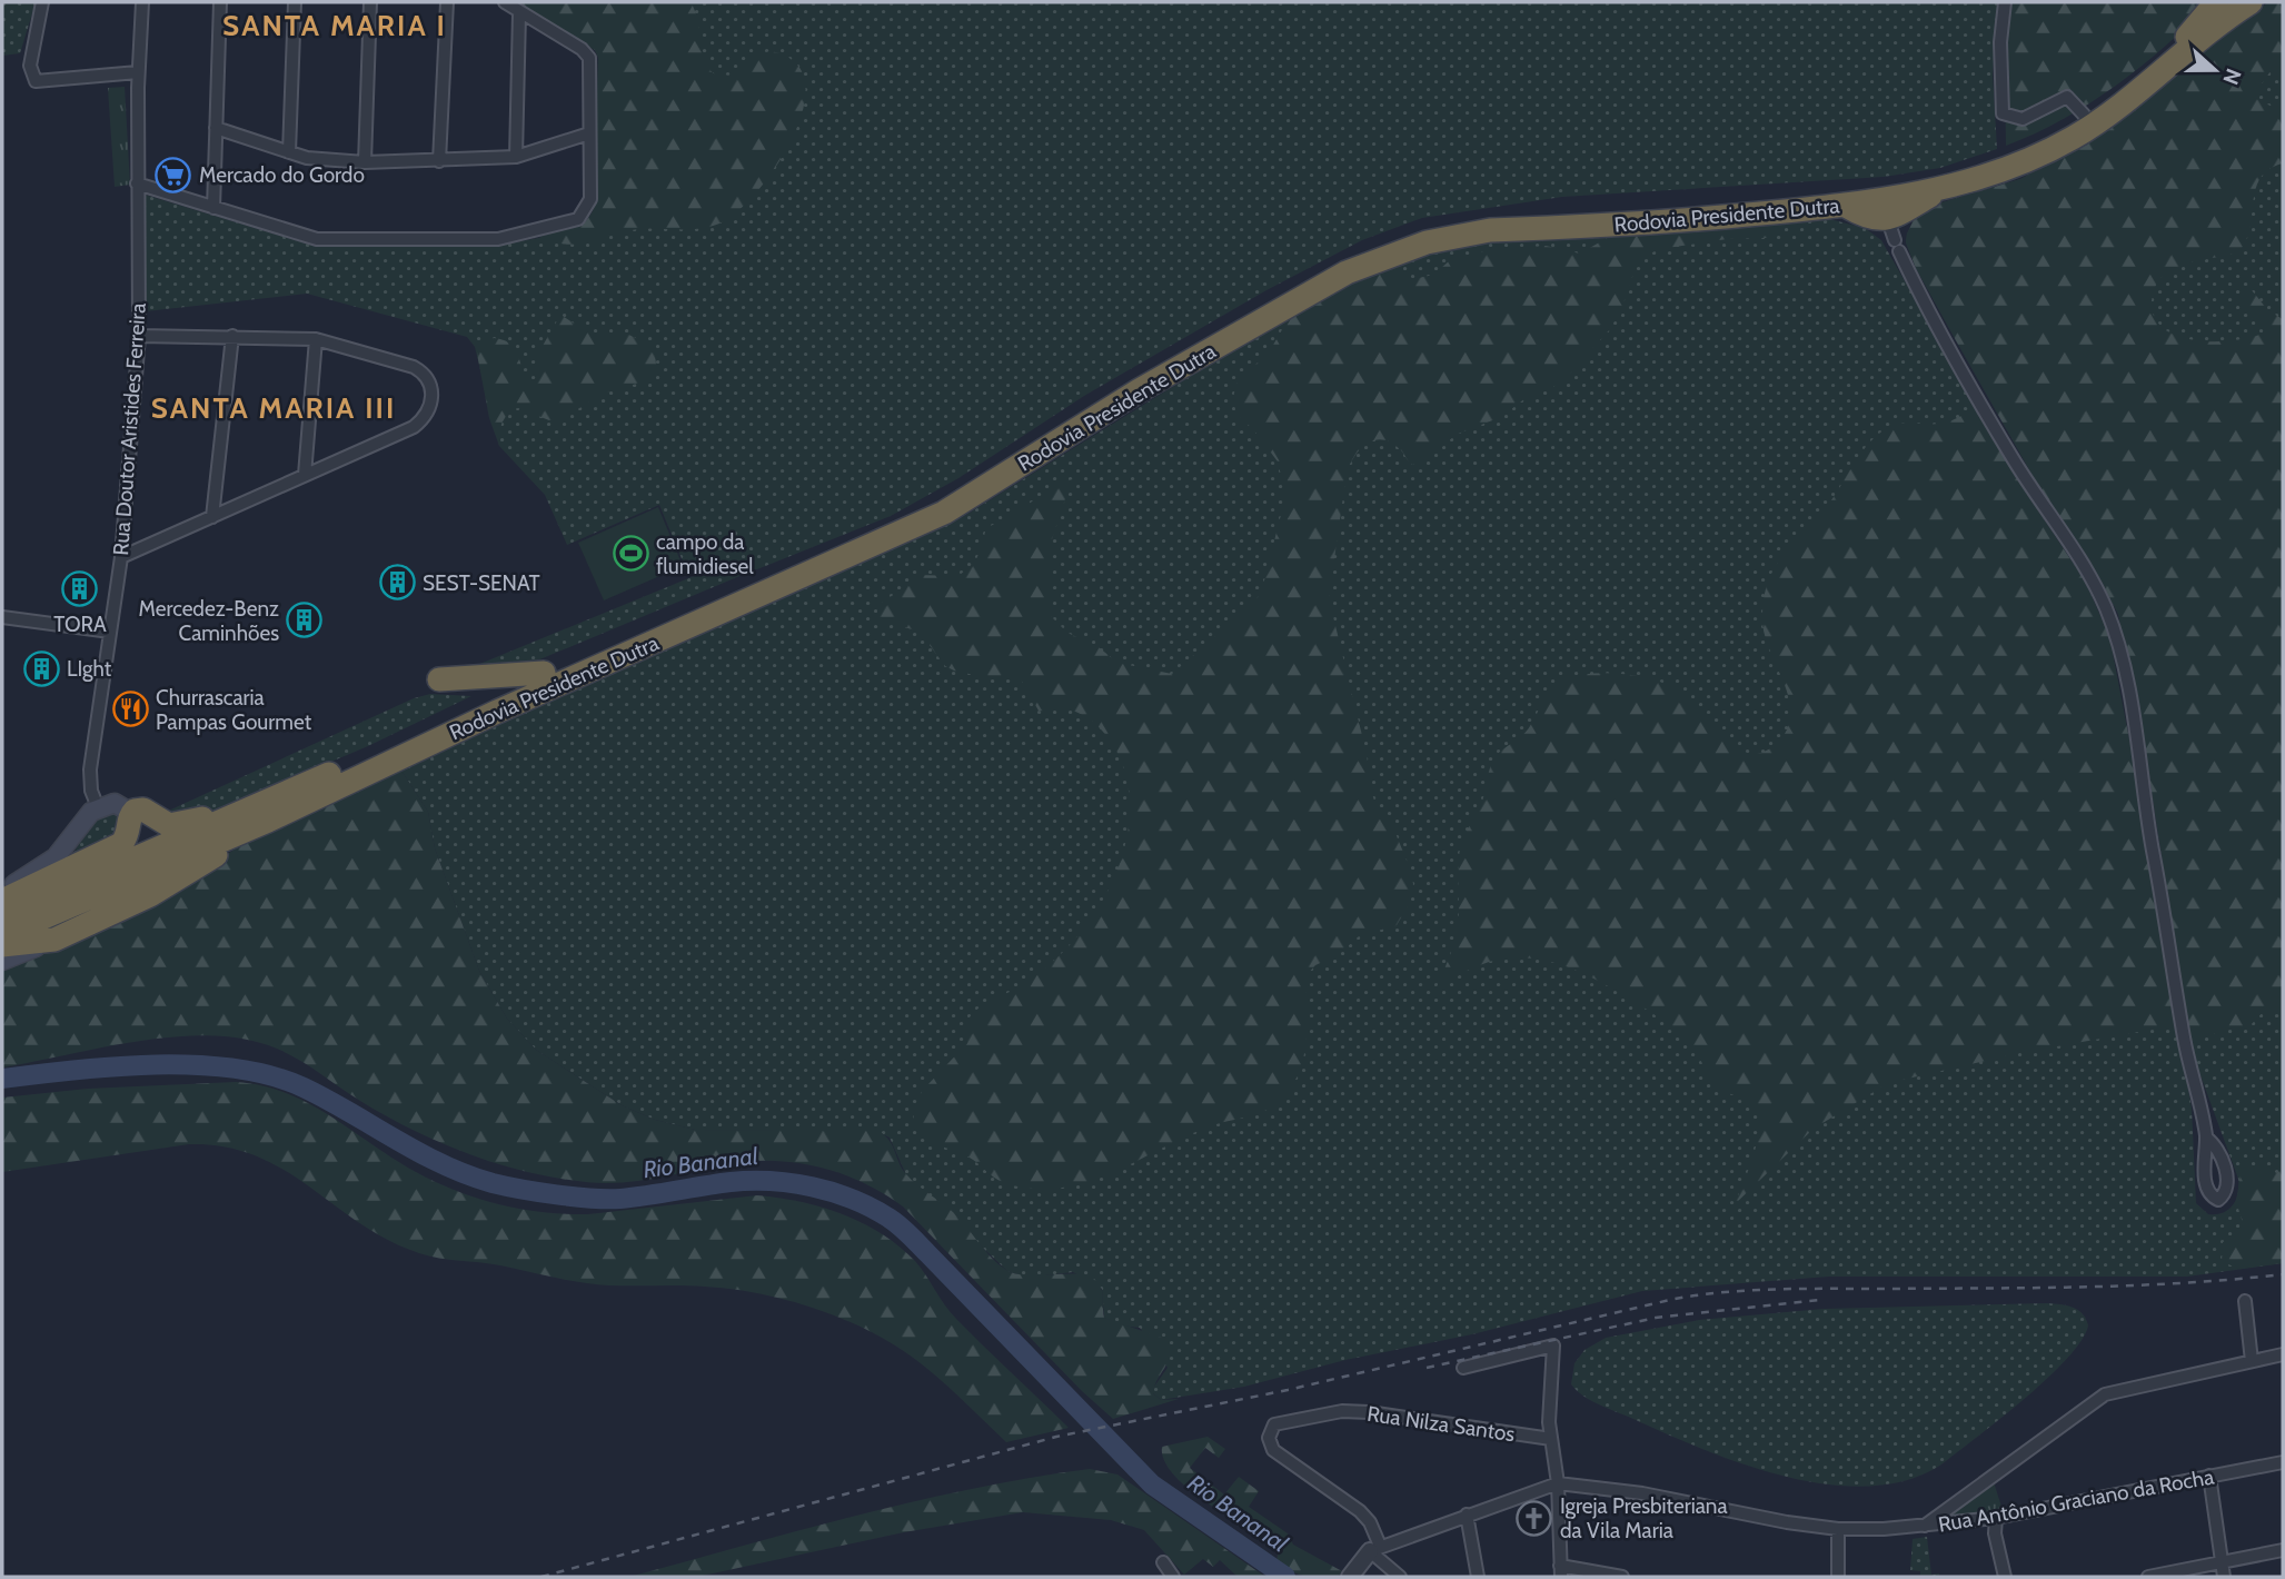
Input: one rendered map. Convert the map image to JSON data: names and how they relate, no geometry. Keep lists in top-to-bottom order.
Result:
{
  "streets": {
    "highway": ["Rodovia Presidente Dutra"],
    "street": ["Rua Doutor Aristides Ferreira", "Rua Nilza Santos", "Rua Antônio Graciano da Rocha"]
  },
  "crossings": [
    ["Rua Nilza Santos", "Rua Antônio Graciano da Rocha"]
  ],
  "districts": ["SANTA MARIA I", "SANTA MARIA III"],
  "water": ["Rio Bananal"],
  "places": {
    "supermarket": ["Mercado do Gordo"],
    "sports": ["campo da flumidiesel"],
    "building": [
      "SEST-SENAT",
      "TORA",
      "Mercedez-Benz Caminhões",
      "LIght"
    ],
    "restaurant": ["Churrascaria Pampas Gourmet"],
    "church": ["Igreja Presbiteriana da Vila Maria"]
  },
  "north": "right"
}
